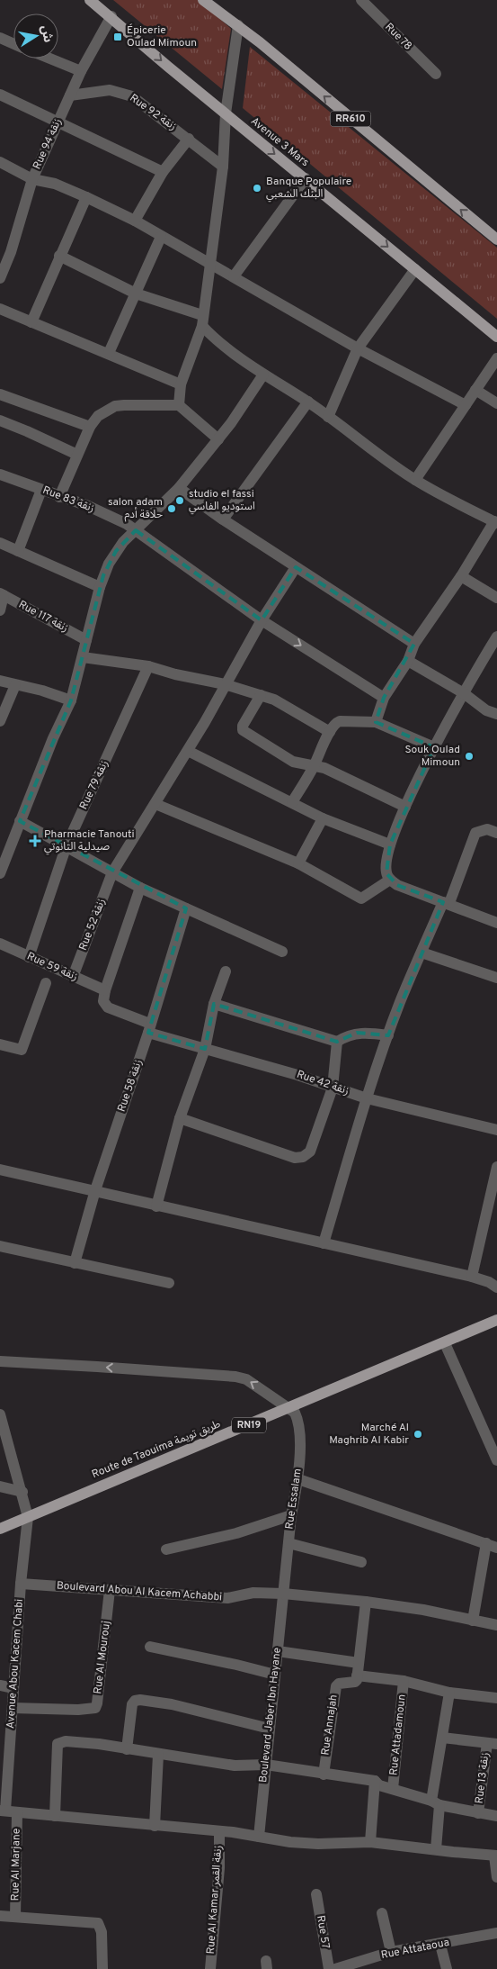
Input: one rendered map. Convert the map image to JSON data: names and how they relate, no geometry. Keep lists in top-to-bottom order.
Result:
{
  "streets": {
    "main road": [
      "RR610",
      "Avenue 3 Mars",
      "RN19",
      "Route de Taouima طريق تويمة"
    ],
    "street": [
      "Rue 78",
      "Rue 92 زنقة",
      "Rue 94 زنقة",
      "Rue 83 زنقة",
      "Rue 117 زنقة",
      "Rue 79 زنقة",
      "Rue 52 زنقة",
      "Rue 59 زنقة",
      "Rue 42 زنقة",
      "Rue 58 زنقة",
      "Rue Essalam",
      "Boulevard Abou Al Kacem Achabbi",
      "Rue Al Mourouj",
      "Avenue Abou Kacem Chabi",
      "Boulevard Jaber Ibn Hayane",
      "Rue Annajah",
      "Rue Attadamoun",
      "Rue 13 زنقة",
      "Rue Al Marjane",
      "Rue Al Kamar زنقة القمر",
      "Rue 57",
      "Rue Attataoua"
    ]
  },
  "crossings": [
    ["Rue 92 زنقة", "Rue 94 زنقة"],
    ["Avenue 3 Mars", "Rue 94 زنقة"],
    ["Rue 83 زنقة", "Rue 52 زنقة"],
    ["Rue 79 زنقة", "Rue 59 زنقة"],
    ["Rue 52 زنقة", "Rue 59 زنقة"],
    ["Rue 59 زنقة", "Rue 42 زنقة"],
    ["Rue 42 زنقة", "Rue 58 زنقة"],
    ["Route de Taouima طريق تويمة", "Rue Essalam"],
    ["Route de Taouima طريق تويمة", "Avenue Abou Kacem Chabi"],
    ["Rue Essalam", "Boulevard Abou Al Kacem Achabbi"],
    ["Rue Essalam", "Boulevard Jaber Ibn Hayane"],
    ["Boulevard Abou Al Kacem Achabbi", "Rue Al Mourouj"],
    ["Boulevard Abou Al Kacem Achabbi", "Avenue Abou Kacem Chabi"],
    ["Boulevard Abou Al Kacem Achabbi", "Boulevard Jaber Ibn Hayane"],
    ["Rue Al Mourouj", "Avenue Abou Kacem Chabi"]
  ],
  "places": {
    "transit": ["Épicerie Oulad Mimoun"],
    "other": [
      "Banque Populaire البنك الشعبي",
      "studio el fassi استوديو الفاسي",
      "salon adam حلاقة أدم",
      "Souk Oulad Mimoun",
      "Marché Al Maghrib Al Kabir"
    ],
    "health": ["Pharmacie Tanouti صيدلية التانوتي"]
  },
  "north": "right"
}
